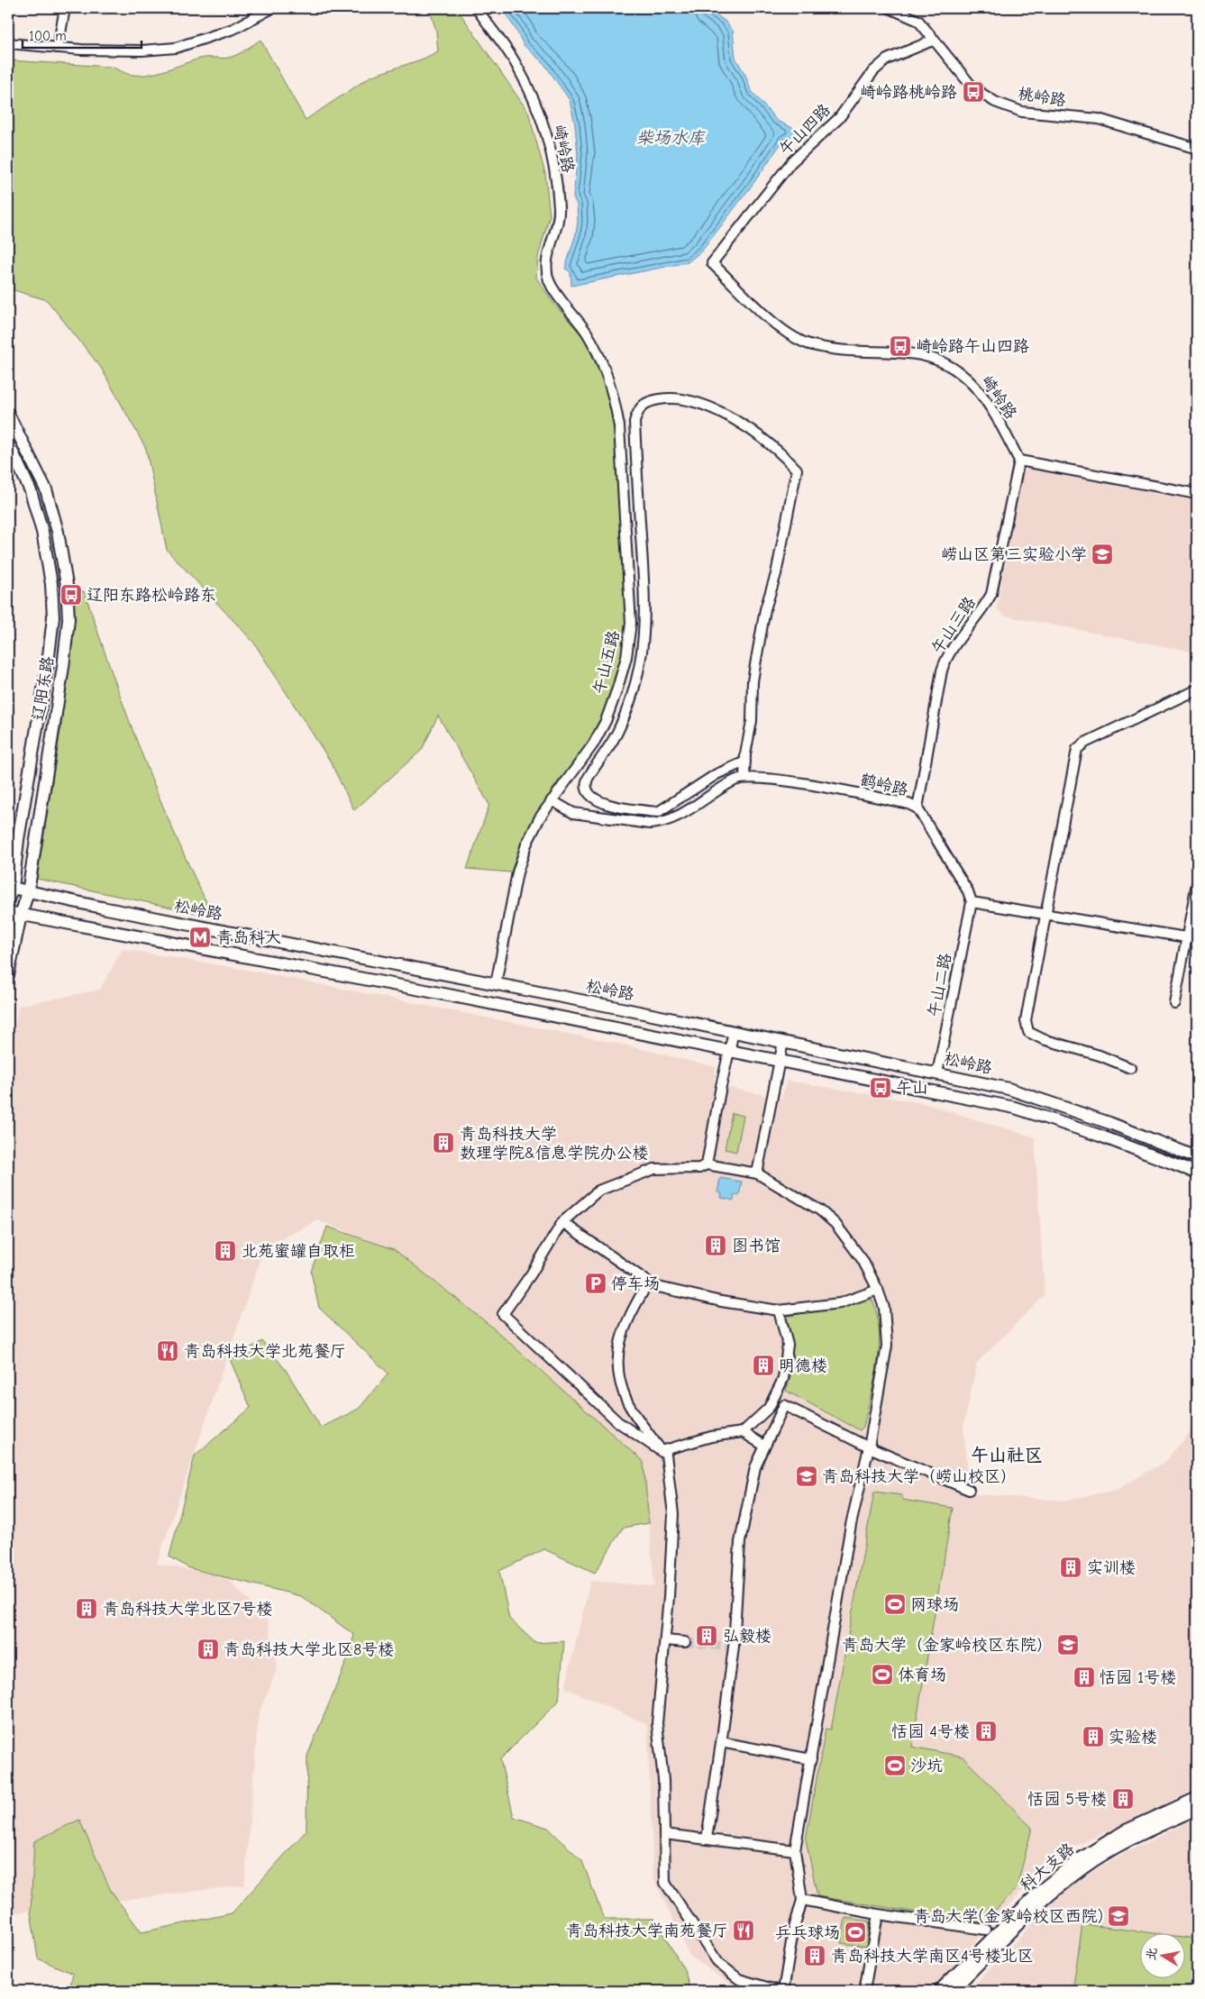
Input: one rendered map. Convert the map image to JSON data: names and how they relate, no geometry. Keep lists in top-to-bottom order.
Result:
{
  "streets": {
    "main road": ["辽阳东路", "松岭路", "科大支路"],
    "street": [
      "桃岭路",
      "午山四路",
      "崎岭路",
      "午山三路",
      "午山五路",
      "鹤岭路",
      "午山二路"
    ]
  },
  "crossings": [
    ["桃岭路", "午山四路"],
    ["午山四路", "崎岭路"],
    ["崎岭路", "午山三路"],
    ["崎岭路", "午山五路"],
    ["午山三路", "鹤岭路"],
    ["午山五路", "鹤岭路"],
    ["午山五路", "松岭路"],
    ["辽阳东路", "松岭路"],
    ["鹤岭路", "午山二路"],
    ["松岭路", "午山二路"]
  ],
  "districts": ["午山社区"],
  "water": ["柴场水库"],
  "places": {
    "bus stop": [
      "崎岭路桃岭路",
      "崎岭路午山四路",
      "辽阳东路松岭路东",
      "午山"
    ],
    "school or university": [
      "崂山区第三实验小学",
      "青岛科技大学（崂山校区）",
      "青岛大学（金家岭校区东院）",
      "青岛大学(金家岭校区西院)"
    ],
    "metro station": ["青岛科大"],
    "building": [
      "青岛科技大学 数理学院&信息学院办公楼",
      "图书馆",
      "北苑蜜罐自取柜",
      "明德楼",
      "实训楼",
      "青岛科技大学北区7号楼",
      "弘毅楼",
      "青岛科技大学北区8号楼",
      "恬园 1号楼",
      "恬园 4号楼",
      "实验楼",
      "恬园 5号楼",
      "青岛科技大学南区4号楼北区"
    ],
    "parking": ["停车场"],
    "restaurant": ["青岛科技大学北苑餐厅", "青岛科技大学南苑餐厅"],
    "sports": [
      "网球场",
      "体育场",
      "沙坑",
      "乒乓球场"
    ]
  },
  "scale_bar": "100 m",
  "north": "left"
}
